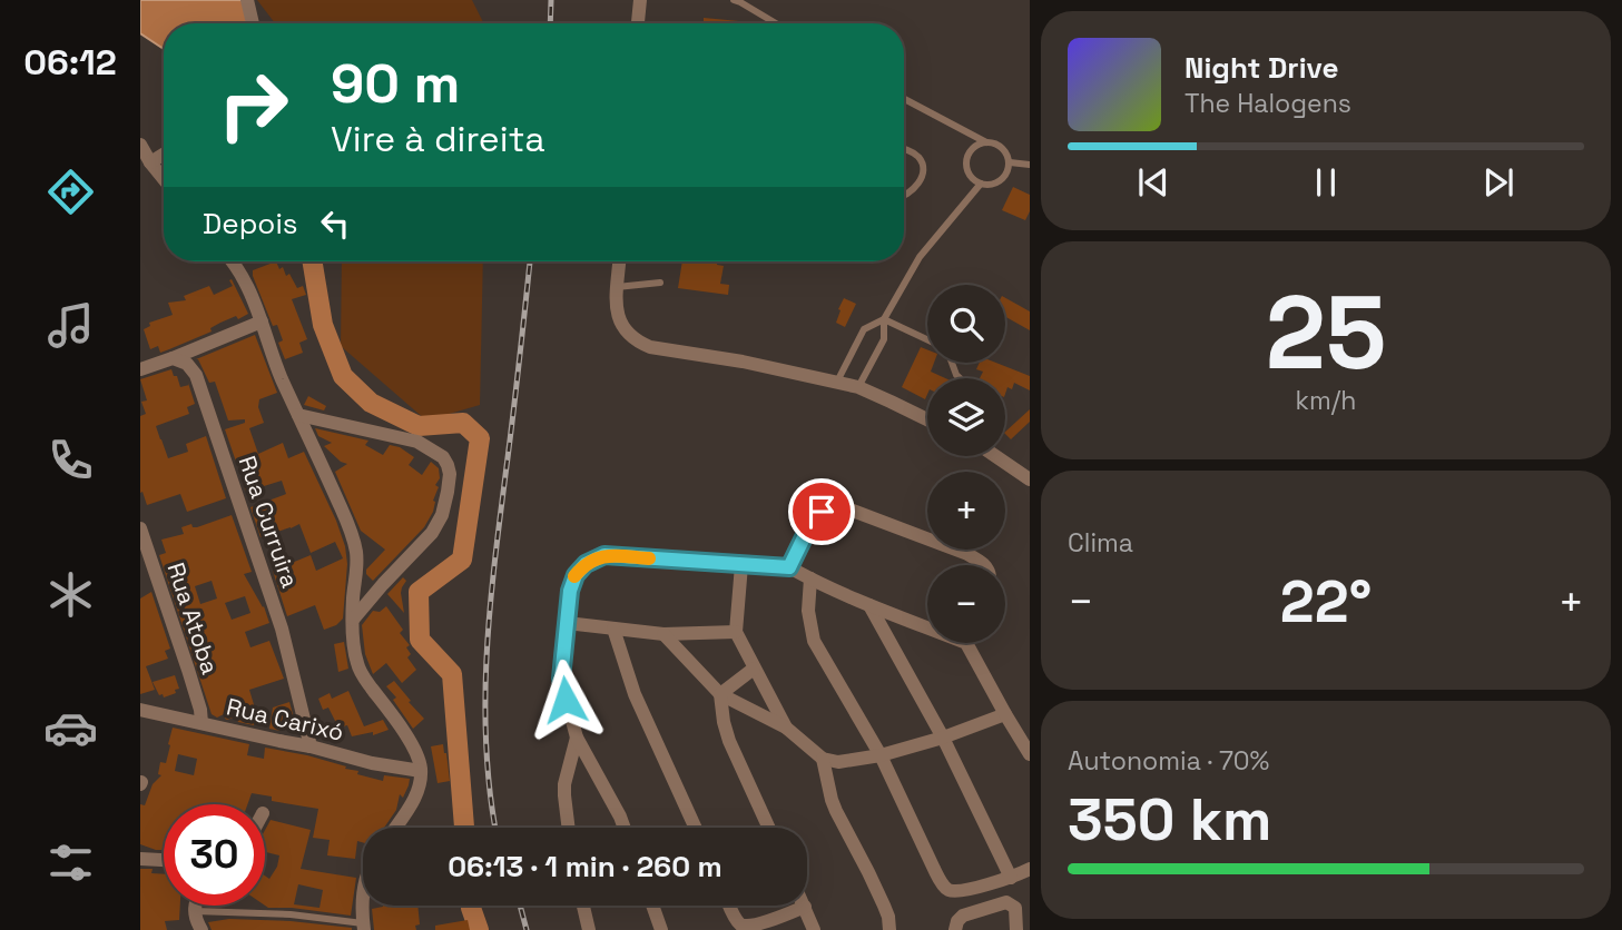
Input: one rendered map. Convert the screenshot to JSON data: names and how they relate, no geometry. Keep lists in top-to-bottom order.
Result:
{
  "streets": {
    "street": ["Rua Curruira", "Rua Atoba", "Rua Carixó"]
  },
  "crossings": [
    ["Rua Curruira", "Rua Carixó"],
    ["Rua Atoba", "Rua Carixó"]
  ],
  "page": {
    "tabs": "06:12",
    "turn": ["90 m", "Vire à direita"],
    "song": ["Night Drive", "The Halogens"],
    "then": "Depois",
    "tile": [
      ["25", "km/h"],
      "Clima",
      ["Autonomia · 70%", "350 km"]
    ],
    "map_buttons": ["+", "−"],
    "heat": ["−", "22°", "+"],
    "limit": "30",
    "trip": "06:13 · 1 min · 260 m"
  }
}
